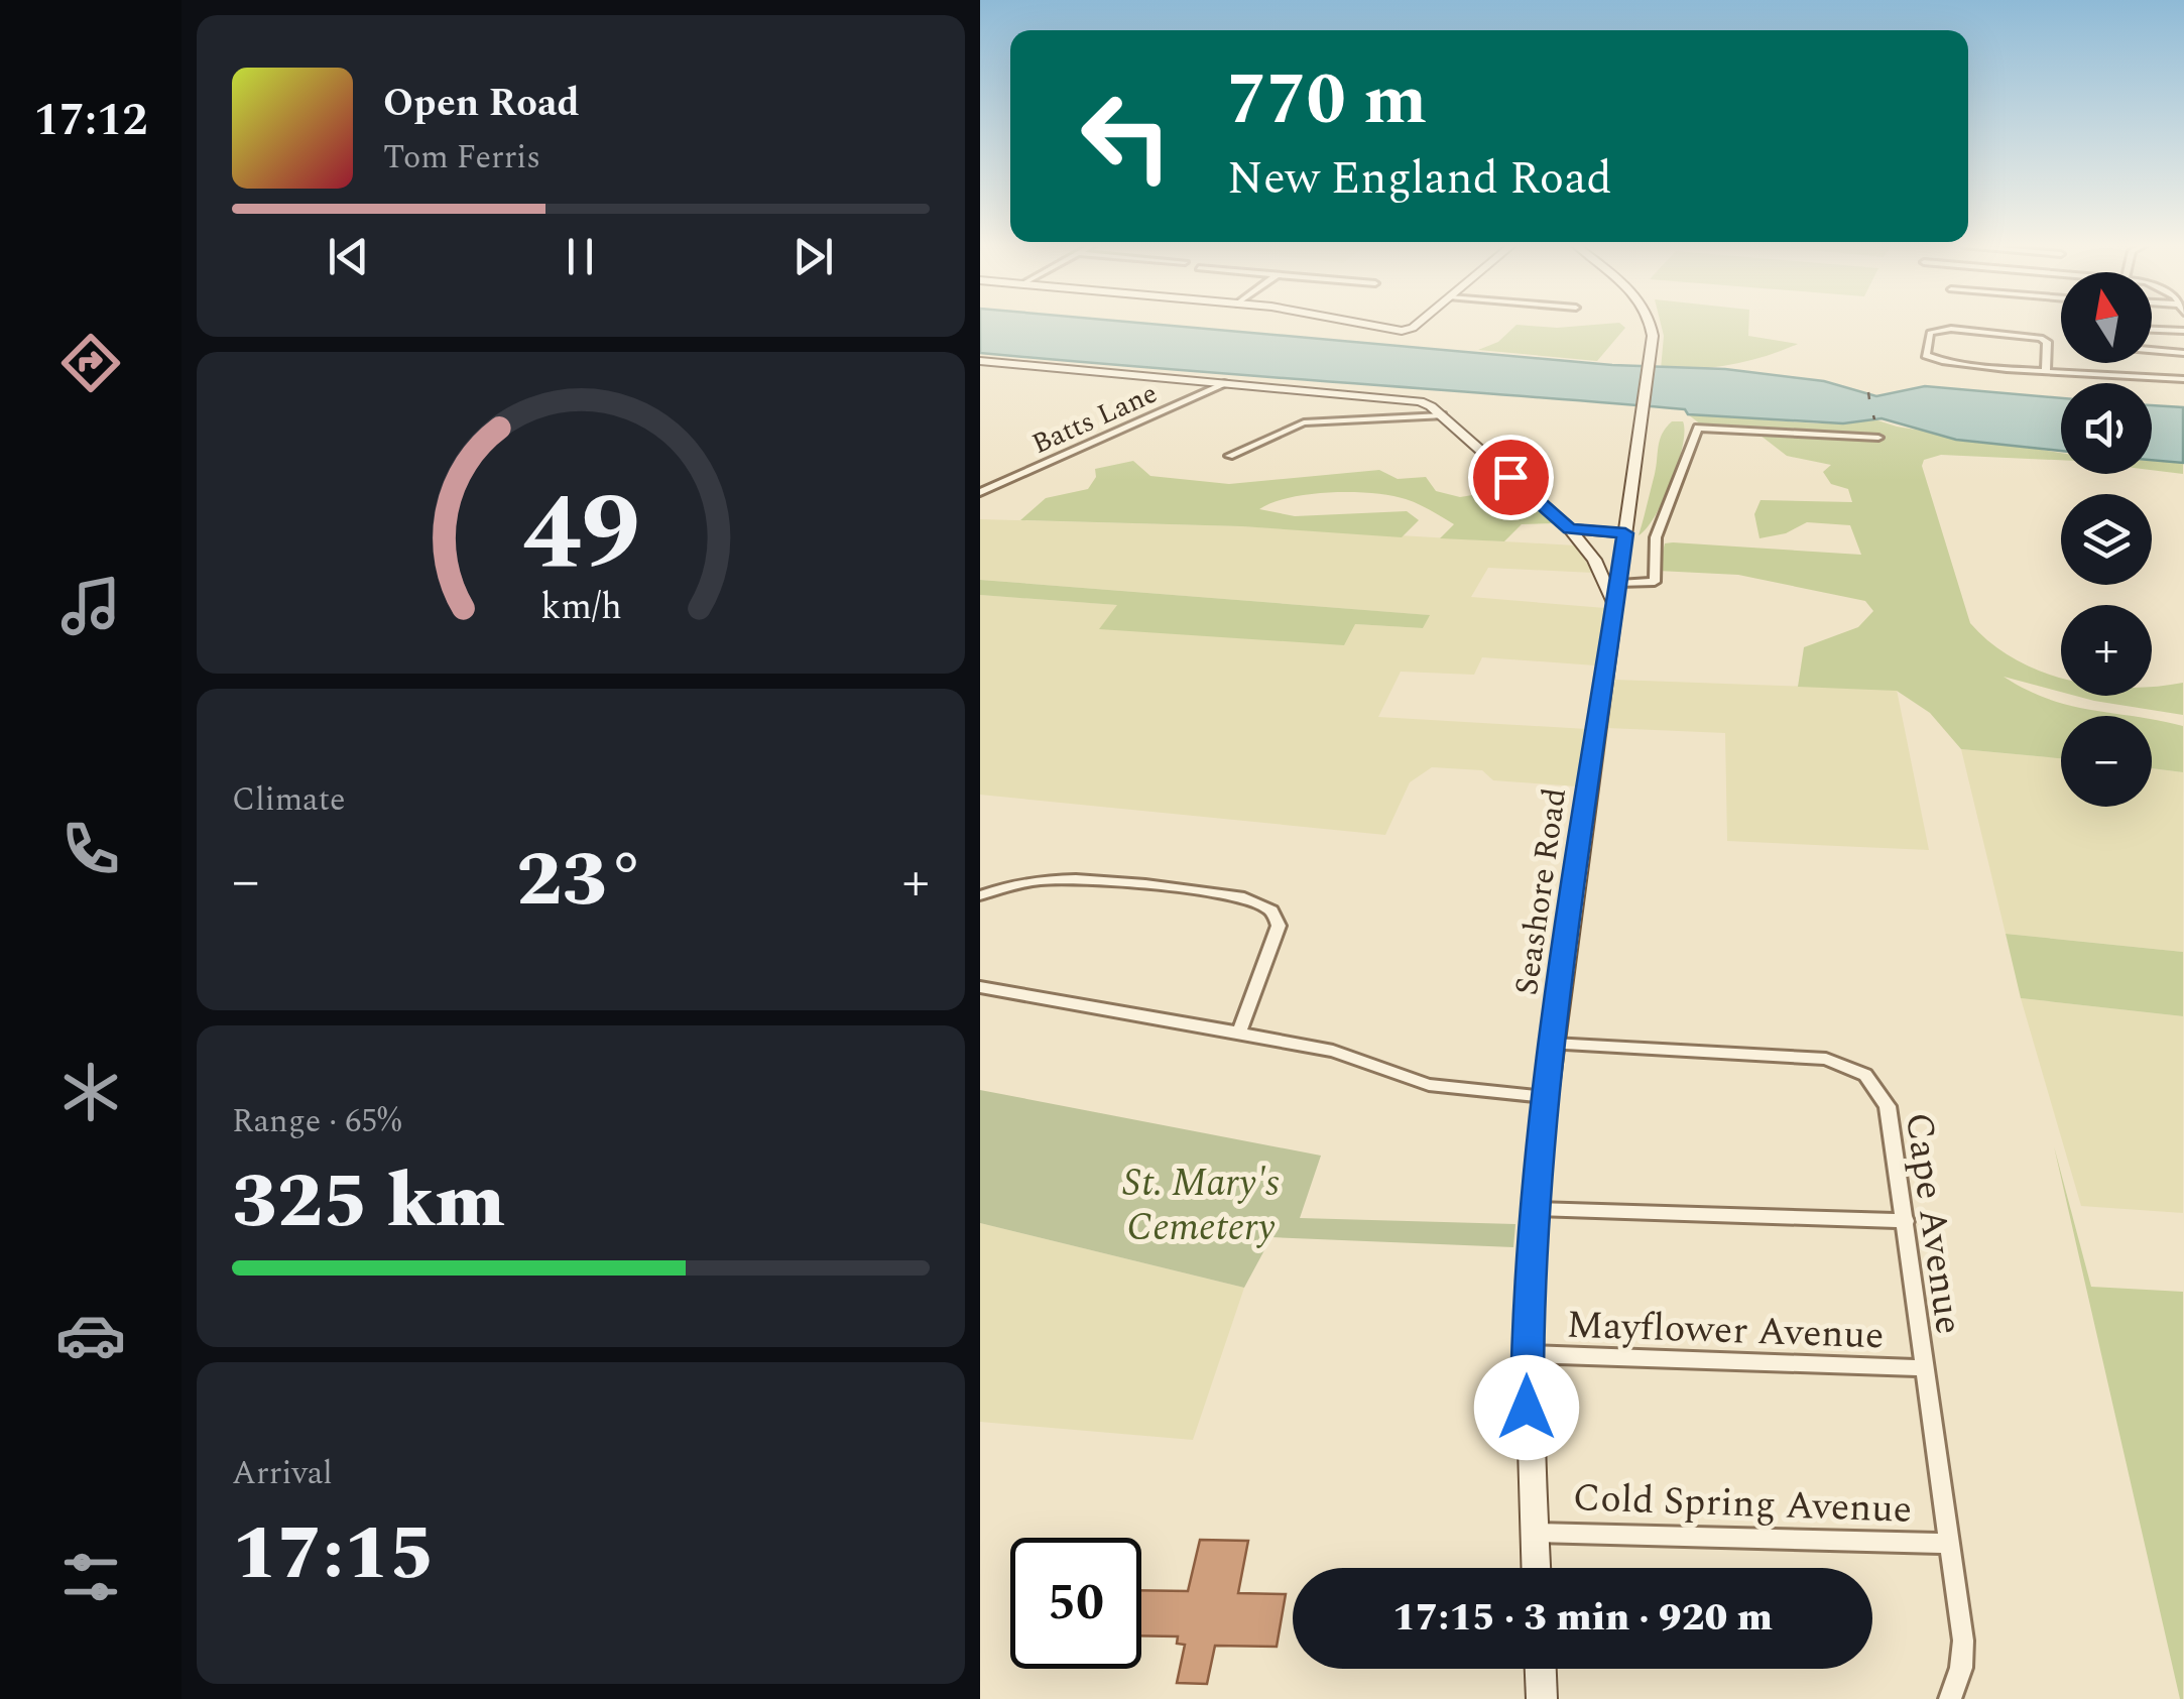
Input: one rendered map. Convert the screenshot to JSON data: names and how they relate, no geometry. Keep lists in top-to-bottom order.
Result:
{
  "streets": {
    "street": [
      "Batts Lane",
      "Seashore Road",
      "Cape Avenue",
      "Mayflower Avenue",
      "Cold Spring Avenue"
    ]
  },
  "crossings": [
    ["Seashore Road", "Cape Avenue"],
    ["Seashore Road", "Mayflower Avenue"],
    ["Seashore Road", "Cold Spring Avenue"],
    ["Cape Avenue", "Mayflower Avenue"],
    ["Cape Avenue", "Cold Spring Avenue"]
  ],
  "parks": ["St. Mary's Cemetery"],
  "north": "top",
  "page": {
    "tabs": "17:12",
    "turn": ["770 m", "New England Road"],
    "song": ["Open Road", "Tom Ferris"],
    "map_buttons": ["+", "−"],
    "tile": [
      "Climate",
      ["Range · 65%", "325 km"],
      ["Arrival", "17:15"]
    ],
    "heat": ["−", "23°", "+"],
    "limit": "50",
    "trip": "17:15 · 3 min · 920 m",
    "gauge": ["49", "km/h"]
  }
}
